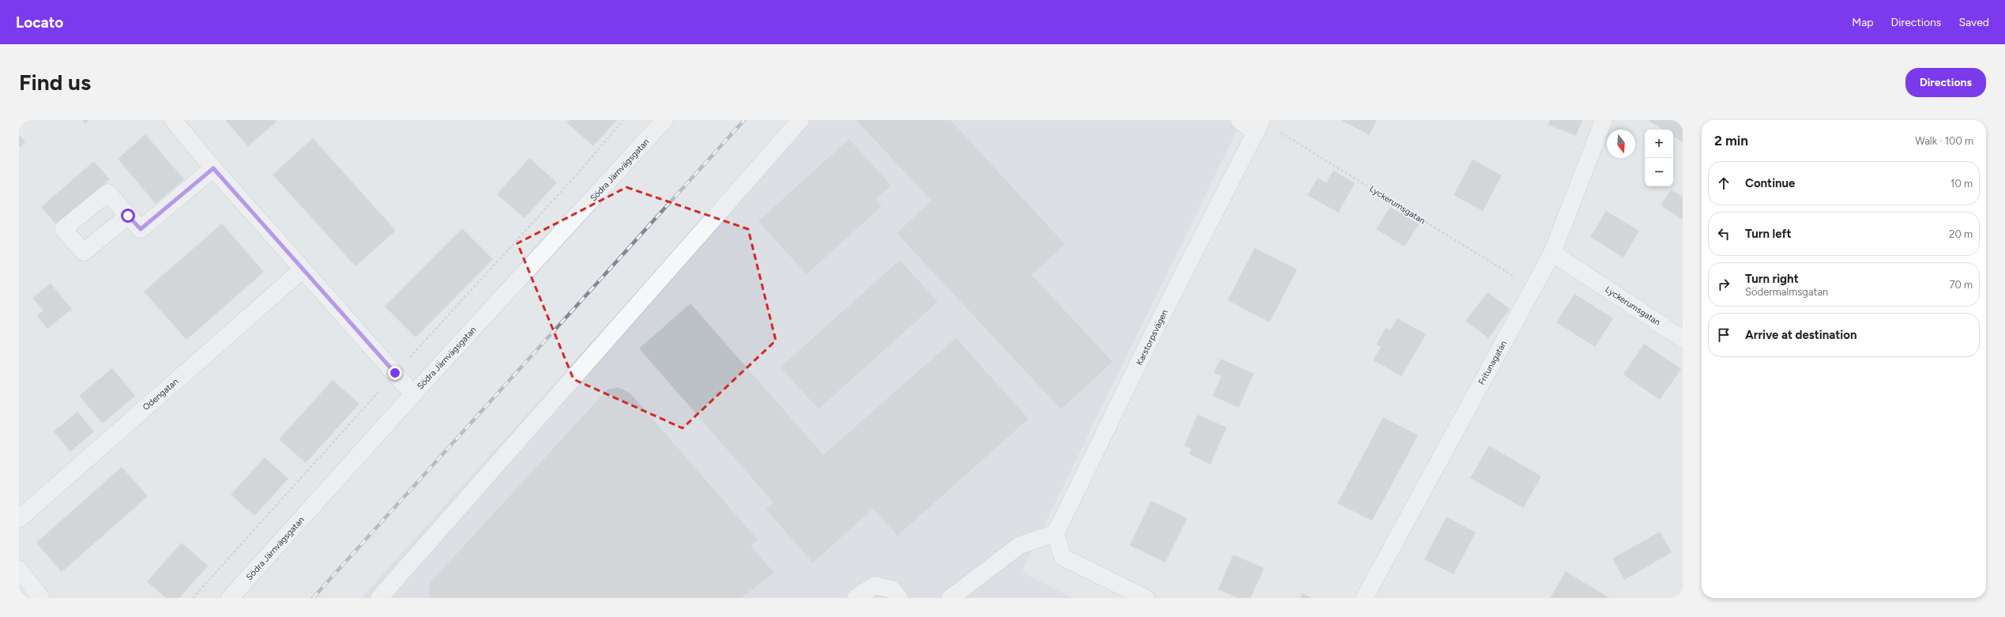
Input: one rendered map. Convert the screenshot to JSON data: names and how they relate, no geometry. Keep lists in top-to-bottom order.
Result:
{
  "streets": {
    "street": [
      "Södra Järnvägsgatan",
      "Lyckerumsgatan",
      "Karstorpsvägen",
      "Fritunagatan",
      "Odengatan"
    ]
  },
  "crossings": [
    ["Lyckerumsgatan", "Karstorpsvägen"],
    ["Lyckerumsgatan", "Fritunagatan"]
  ],
  "north": "bottom",
  "page": {
    "header": "Locato",
    "nav": ["Map", "Directions", "Saved"],
    "buttons": "Directions",
    "title": "Find us",
    "heading": ["2 min", "Walk · 100 m"],
    "map_buttons": ["+", "−"],
    "list": [
      ["Continue", "10 m"],
      ["Turn left", "20 m"],
      ["Turn right", "Södermalmsgatan", "70 m"],
      "Arrive at destination"
    ]
  }
}
